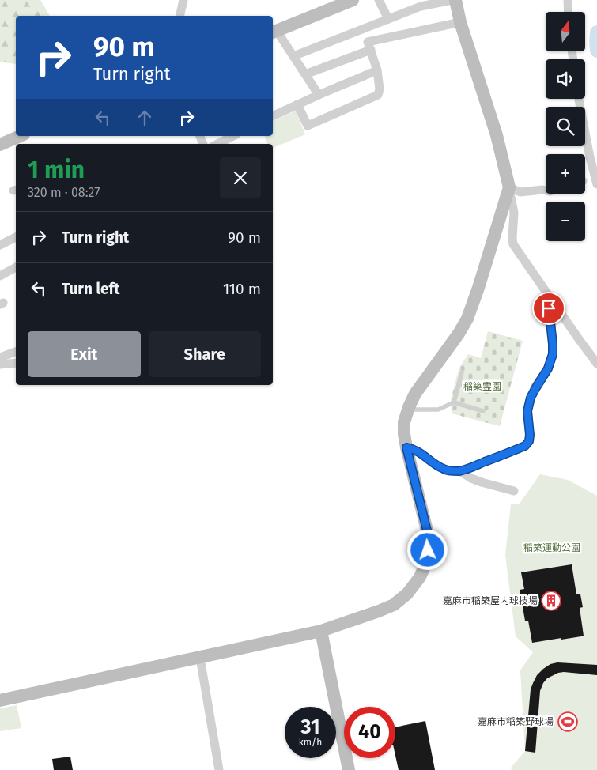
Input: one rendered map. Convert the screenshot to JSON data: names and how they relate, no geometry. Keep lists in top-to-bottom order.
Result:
{
  "parks": ["稲築霊園", "稲築運動公園"],
  "places": {
    "building": ["嘉麻市稲築屋内球技場"],
    "sports": ["嘉麻市稲築野球場"]
  },
  "north": "top",
  "page": {
    "map_buttons": ["+", "−"],
    "turn": ["90 m", "Turn right"],
    "heading": ["1 min", "320 m · 08:27"],
    "list": [
      {
        "name": "Turn right",
        "value": "90 m"
      },
      {
        "name": "Turn left",
        "value": "110 m"
      }
    ],
    "buttons": ["Exit", "Share"],
    "speed": "31 km/h",
    "limit": "40"
  }
}
